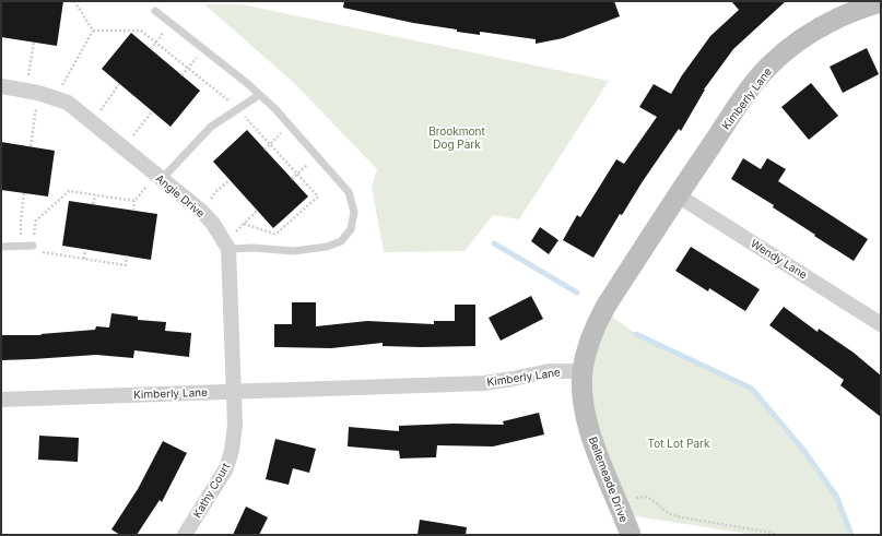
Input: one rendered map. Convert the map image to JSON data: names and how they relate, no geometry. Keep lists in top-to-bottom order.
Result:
{
  "streets": {
    "street": [
      "Kimberly Lane",
      "Angie Drive",
      "Wendy Lane",
      "Bellemeade Drive",
      "Kathy Court"
    ]
  },
  "crossings": [
    ["Kimberly Lane", "Angie Drive"],
    ["Kimberly Lane", "Wendy Lane"],
    ["Kimberly Lane", "Bellemeade Drive"],
    ["Kimberly Lane", "Kathy Court"],
    ["Angie Drive", "Kathy Court"]
  ],
  "parks": ["Brookmont Dog Park", "Tot Lot Park"]
}
